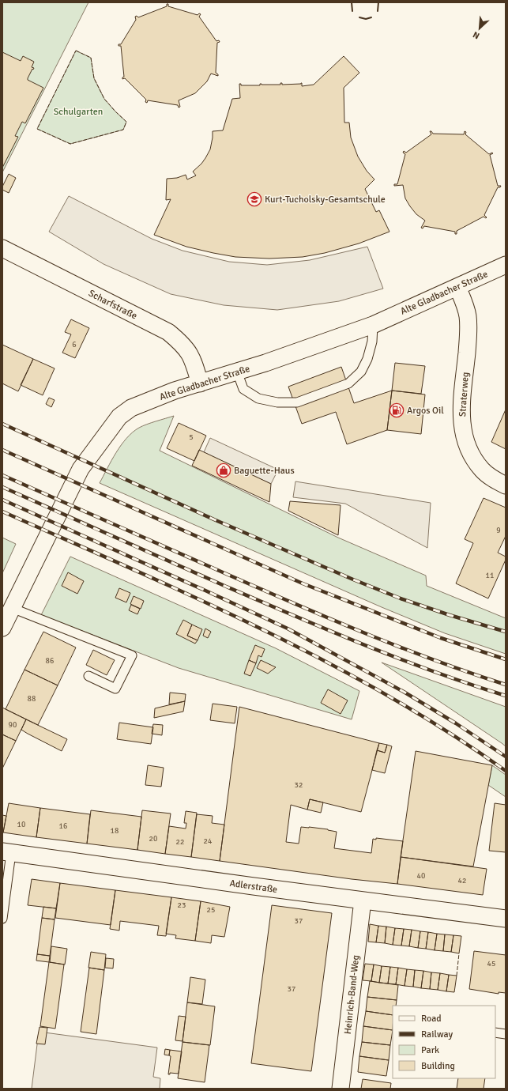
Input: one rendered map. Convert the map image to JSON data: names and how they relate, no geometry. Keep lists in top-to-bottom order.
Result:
{
  "streets": {
    "street": [
      "Alte Gladbacher Straße",
      "Scharfstraße",
      "Straterweg",
      "Adlerstraße",
      "Heinrich-Band-Weg"
    ]
  },
  "crossings": [
    ["Alte Gladbacher Straße", "Scharfstraße"],
    ["Alte Gladbacher Straße", "Straterweg"],
    ["Adlerstraße", "Heinrich-Band-Weg"]
  ],
  "parks": ["Schulgarten"],
  "places": {
    "school or university": ["Kurt-Tucholsky-Gesamtschule"],
    "fuel station": ["Argos Oil"],
    "shop": ["Baguette-Haus"]
  },
  "house_numbers": [
    "6",
    "5",
    "9",
    "11",
    "86",
    "88",
    "90",
    "32",
    "10",
    "16",
    "18",
    "20",
    "24",
    "22",
    "40",
    "42",
    "23",
    "25",
    "37",
    "45",
    "37"
  ],
  "legend": [
    "Road",
    "Railway",
    "Park",
    "Building"
  ],
  "north": "bottom left"
}
